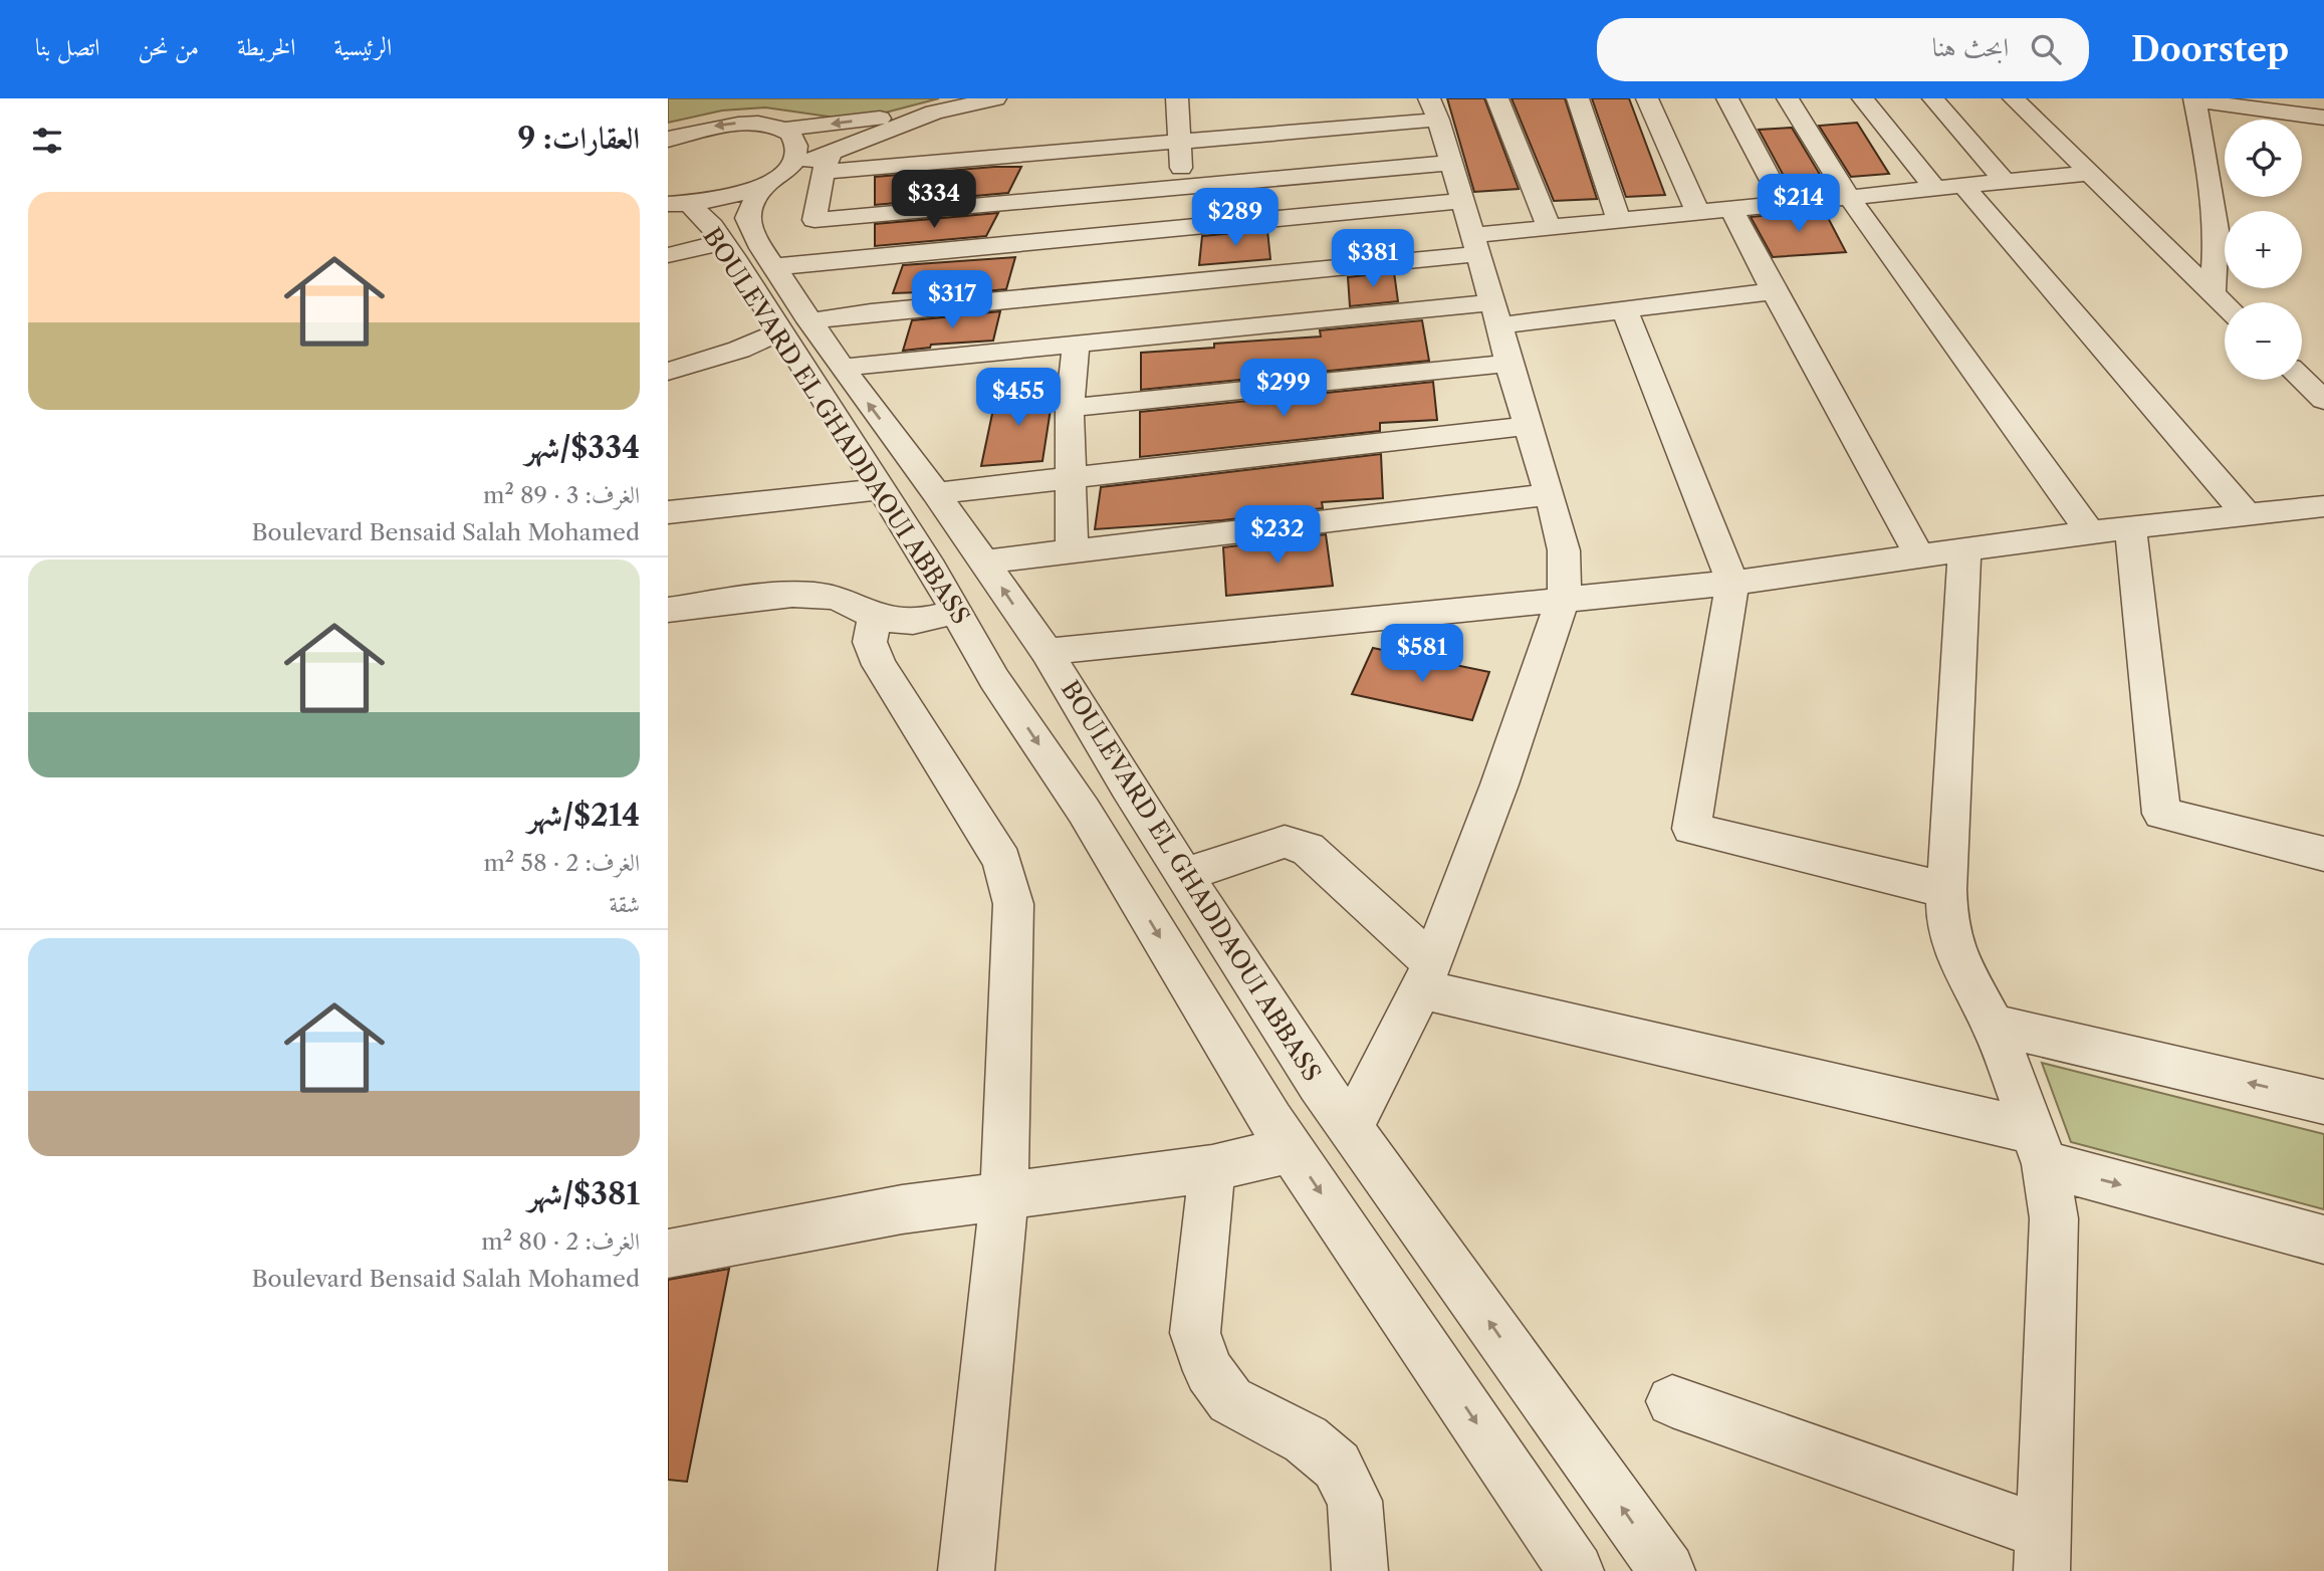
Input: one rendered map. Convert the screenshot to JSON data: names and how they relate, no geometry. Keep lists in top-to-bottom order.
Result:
{
  "streets": {
    "street": ["BOULEVARD EL GHADDAOUI ABBASS"]
  },
  "page": {
    "header": "Doorstep",
    "search": "ابحث هنا",
    "nav": [
      "الرئيسية",
      "الخريطة",
      "من نحن",
      "اتصل بنا"
    ],
    "heading": "العقارات: 9",
    "map_buttons": ["+", "−"],
    "price": [
      "$334",
      "$214",
      "$289",
      "$381",
      "$317",
      "$299",
      "$455",
      "$232",
      "$581"
    ],
    "list": [
      {
        "name": "$334/شهر",
        "note": "الغرف: 3 · 89 m² · Boulevard Bensaid Salah Mohamed"
      },
      {
        "name": "$214/شهر",
        "note": "الغرف: 2 · 58 m² · شقة"
      },
      {
        "name": "$381/شهر",
        "note": "الغرف: 2 · 80 m² · Boulevard Bensaid Salah Mohamed"
      }
    ]
  }
}
